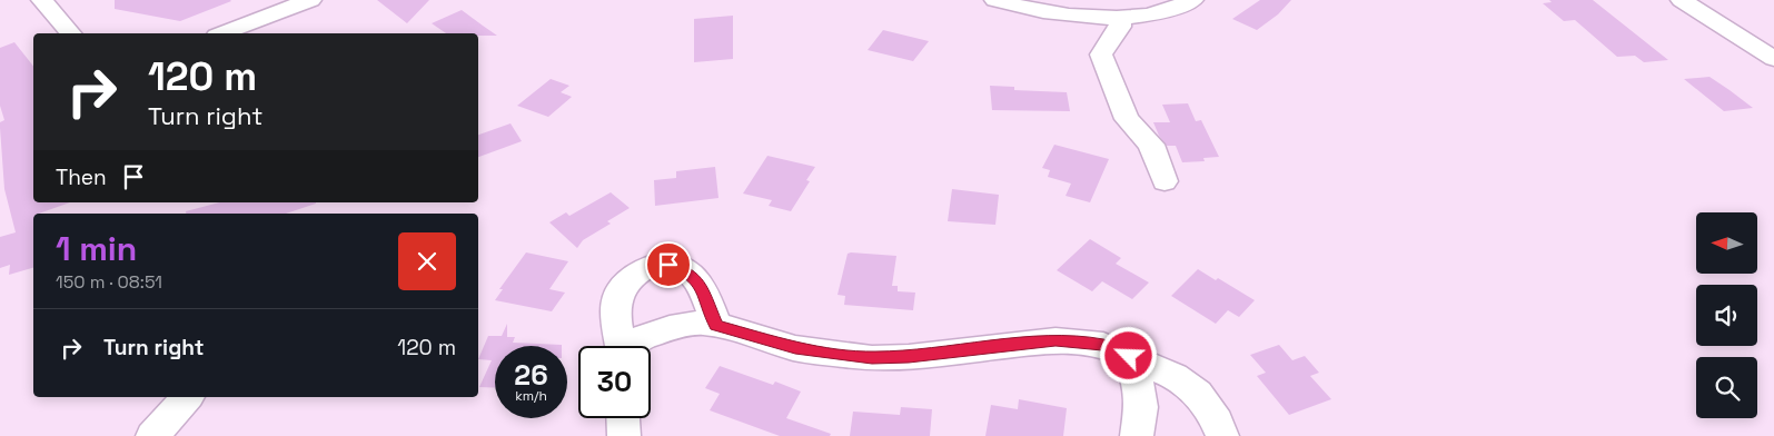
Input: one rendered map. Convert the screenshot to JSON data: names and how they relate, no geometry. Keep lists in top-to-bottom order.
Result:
{
  "north": "left",
  "page": {
    "turn": ["120 m", "Turn right"],
    "then": "Then",
    "heading": ["1 min", "150 m · 08:51"],
    "list": [
      {
        "name": "Turn right",
        "value": "120 m"
      }
    ],
    "speed": "26 km/h",
    "limit": "30"
  }
}
